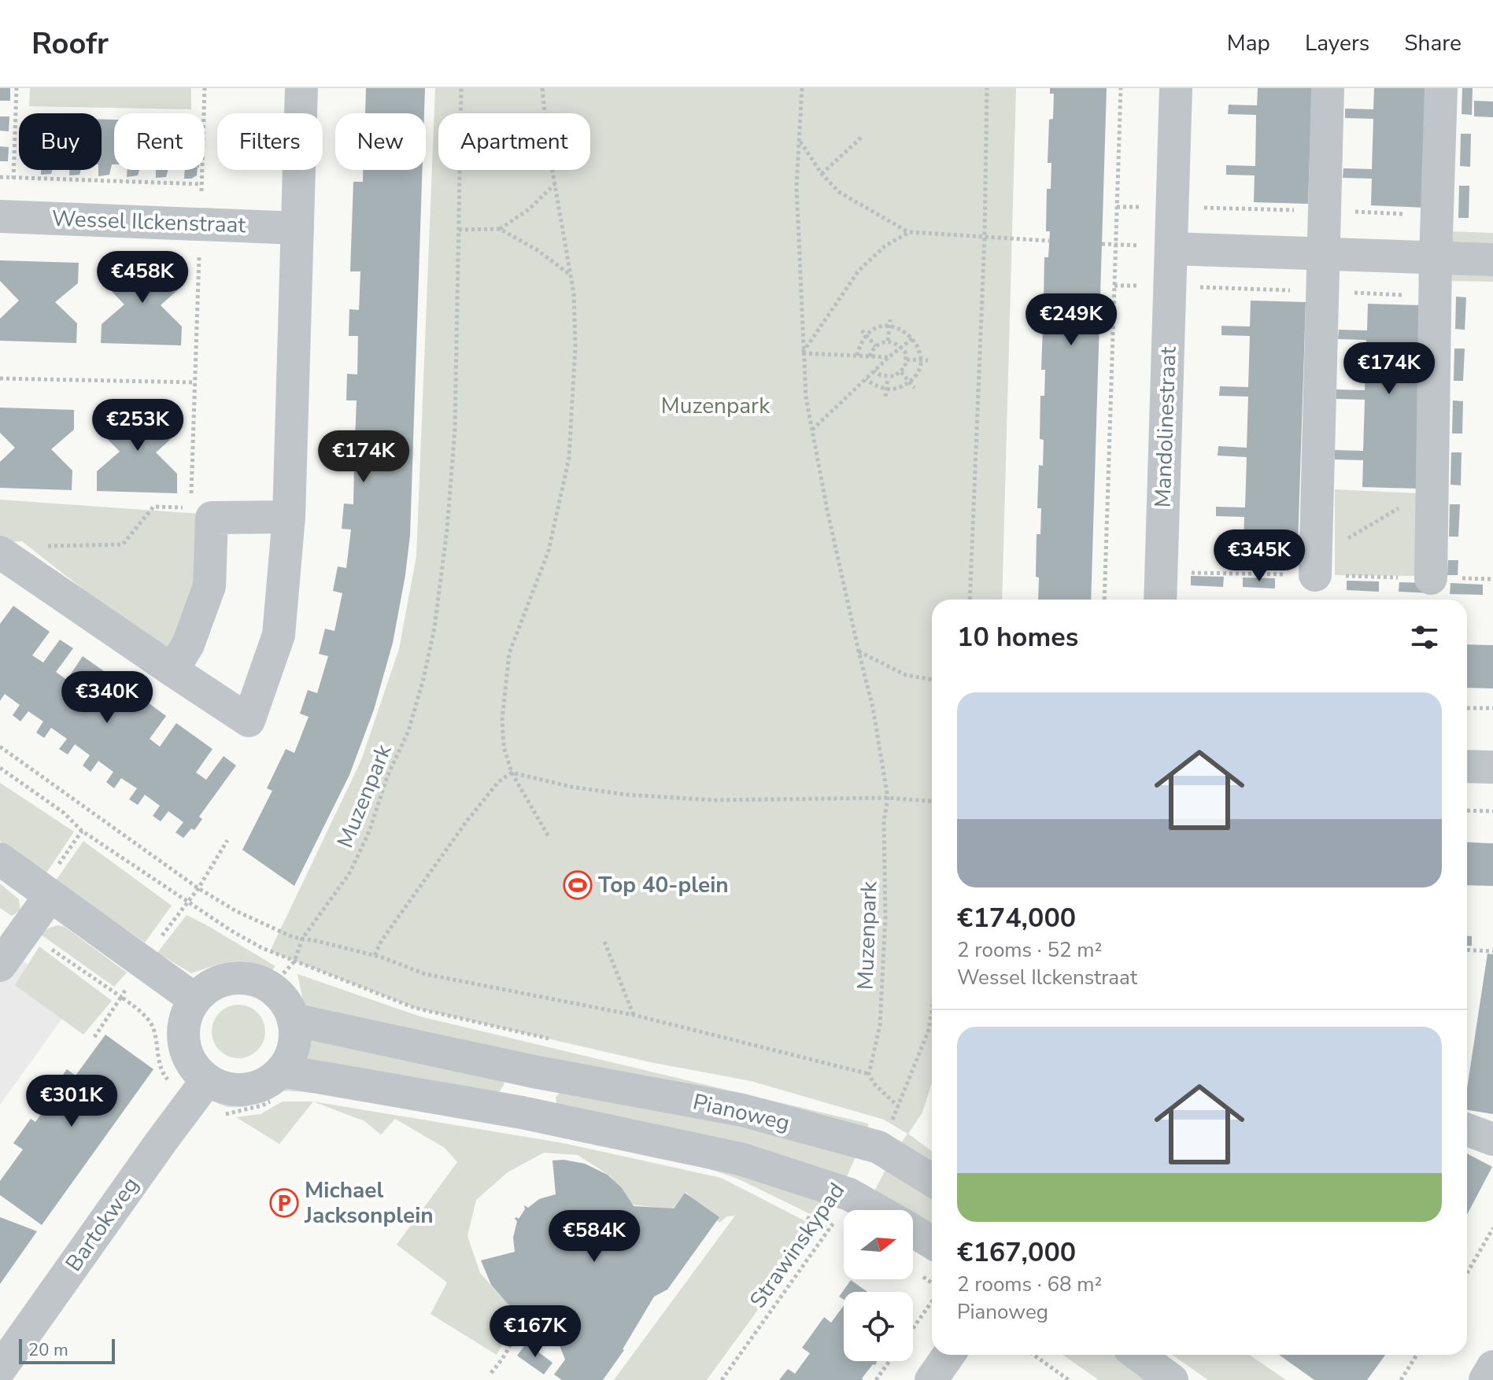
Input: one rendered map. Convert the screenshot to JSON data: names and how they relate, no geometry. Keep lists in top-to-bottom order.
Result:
{
  "streets": {
    "street": [
      "Wessel Ilckenstraat",
      "Mandolinestraat",
      "Pianoweg",
      "Bartokweg"
    ],
    "path": ["Muzenpark", "Strawinskypad"]
  },
  "crossings": [
    ["Muzenpark", "Pianoweg"],
    ["Muzenpark", "Bartokweg"],
    ["Pianoweg", "Bartokweg"],
    ["Pianoweg", "Strawinskypad"]
  ],
  "parks": ["Muzenpark"],
  "places": {
    "sports": ["Top 40-plein"],
    "parking": ["Michael Jacksonplein"]
  },
  "scale_bar": "20 m",
  "north": "right",
  "page": {
    "header": "Roofr",
    "nav": ["Map", "Layers", "Share"],
    "chip": [
      "Buy",
      "Rent",
      "Filters",
      "New",
      "Apartment"
    ],
    "price": [
      "€458K",
      "€249K",
      "€174K",
      "€253K",
      "€174K",
      "€345K",
      "€340K",
      "€301K",
      "€584K",
      "€167K"
    ],
    "heading": "10 homes",
    "list": [
      {
        "name": "€174,000",
        "note": "2 rooms · 52 m² · Wessel Ilckenstraat"
      },
      {
        "name": "€167,000",
        "note": "2 rooms · 68 m² · Pianoweg"
      }
    ],
    "scale": "20 m"
  }
}
